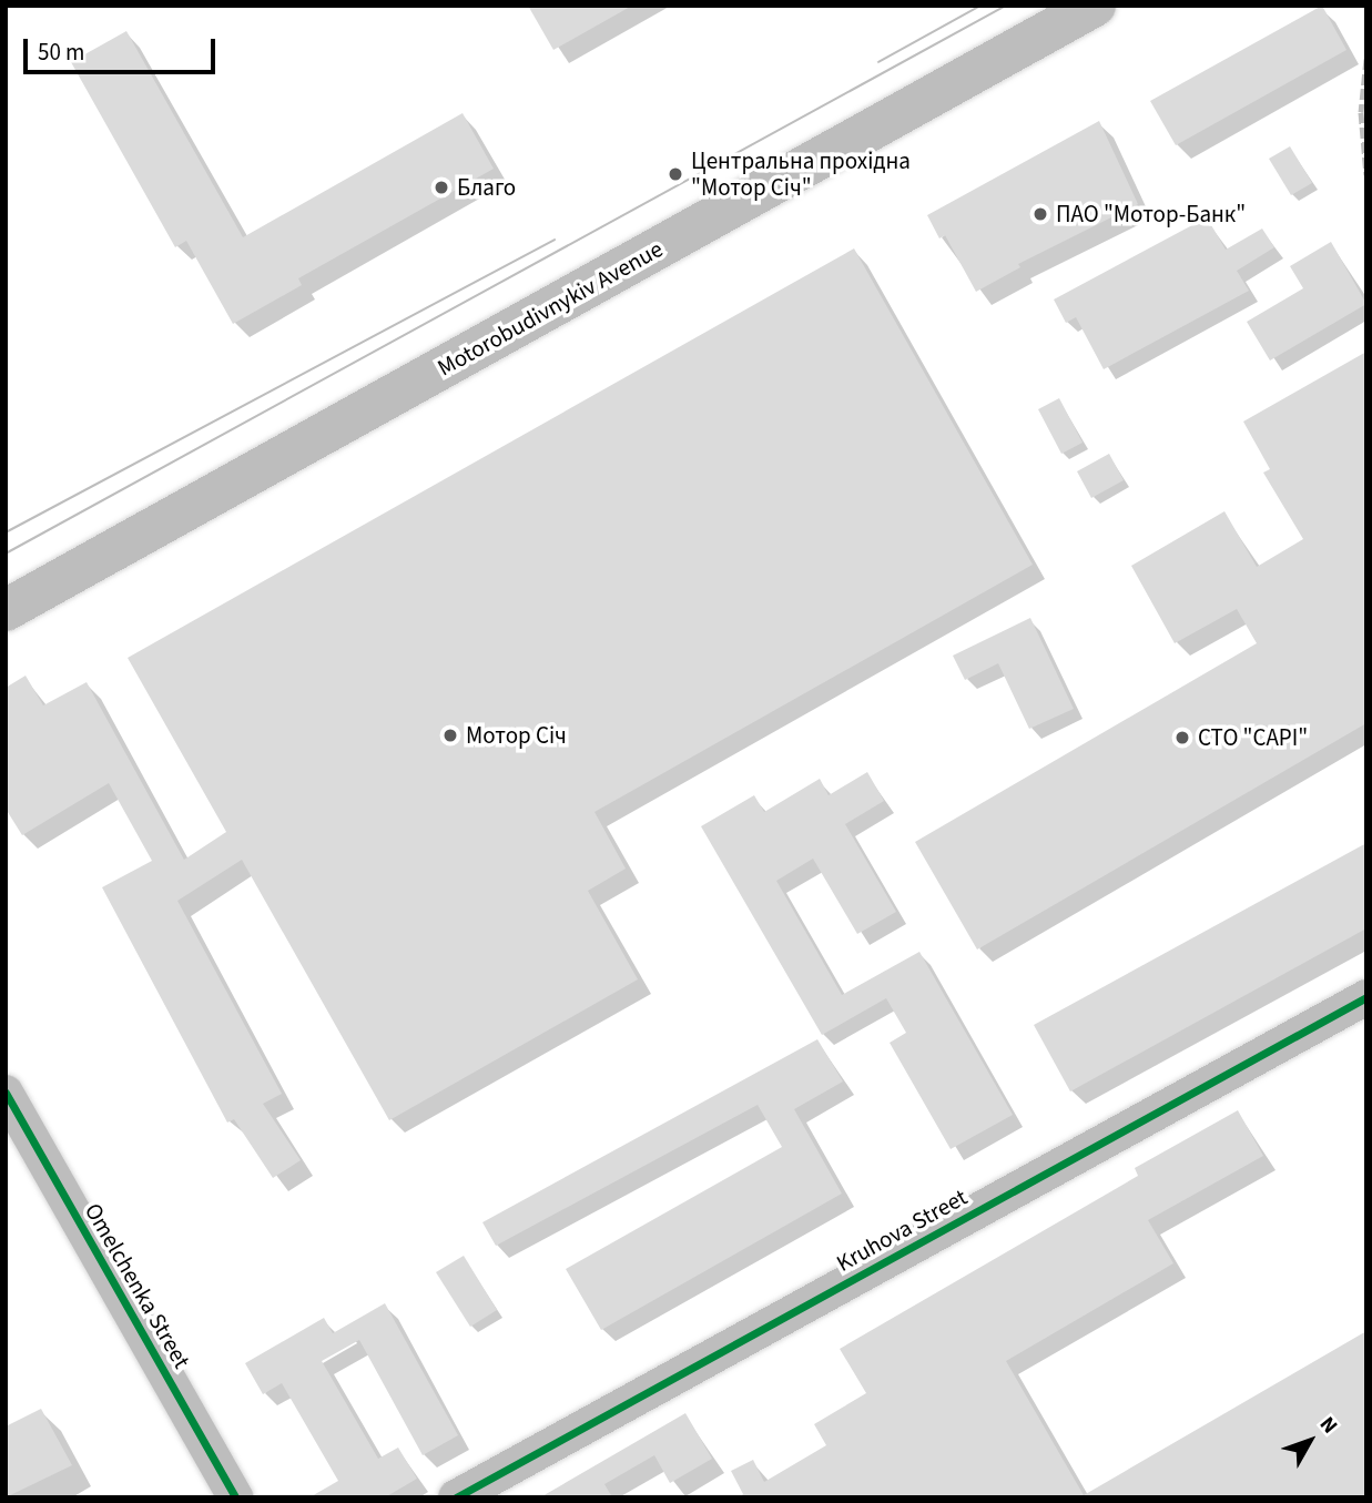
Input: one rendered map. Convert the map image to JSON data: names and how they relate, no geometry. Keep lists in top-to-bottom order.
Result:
{
  "streets": {
    "main road": ["Motorobudivnykiv Avenue"],
    "street": ["Kruhova Street", "Omelchenka Street"]
  },
  "places": [
    "Центральна прохідна \"Мотор Січ\"",
    "Благо",
    "ПАО \"Мотор-Банк\"",
    "Мотор Січ",
    "СТО \"CAPI\""
  ],
  "scale_bar": "50 m",
  "north": "top right"
}
